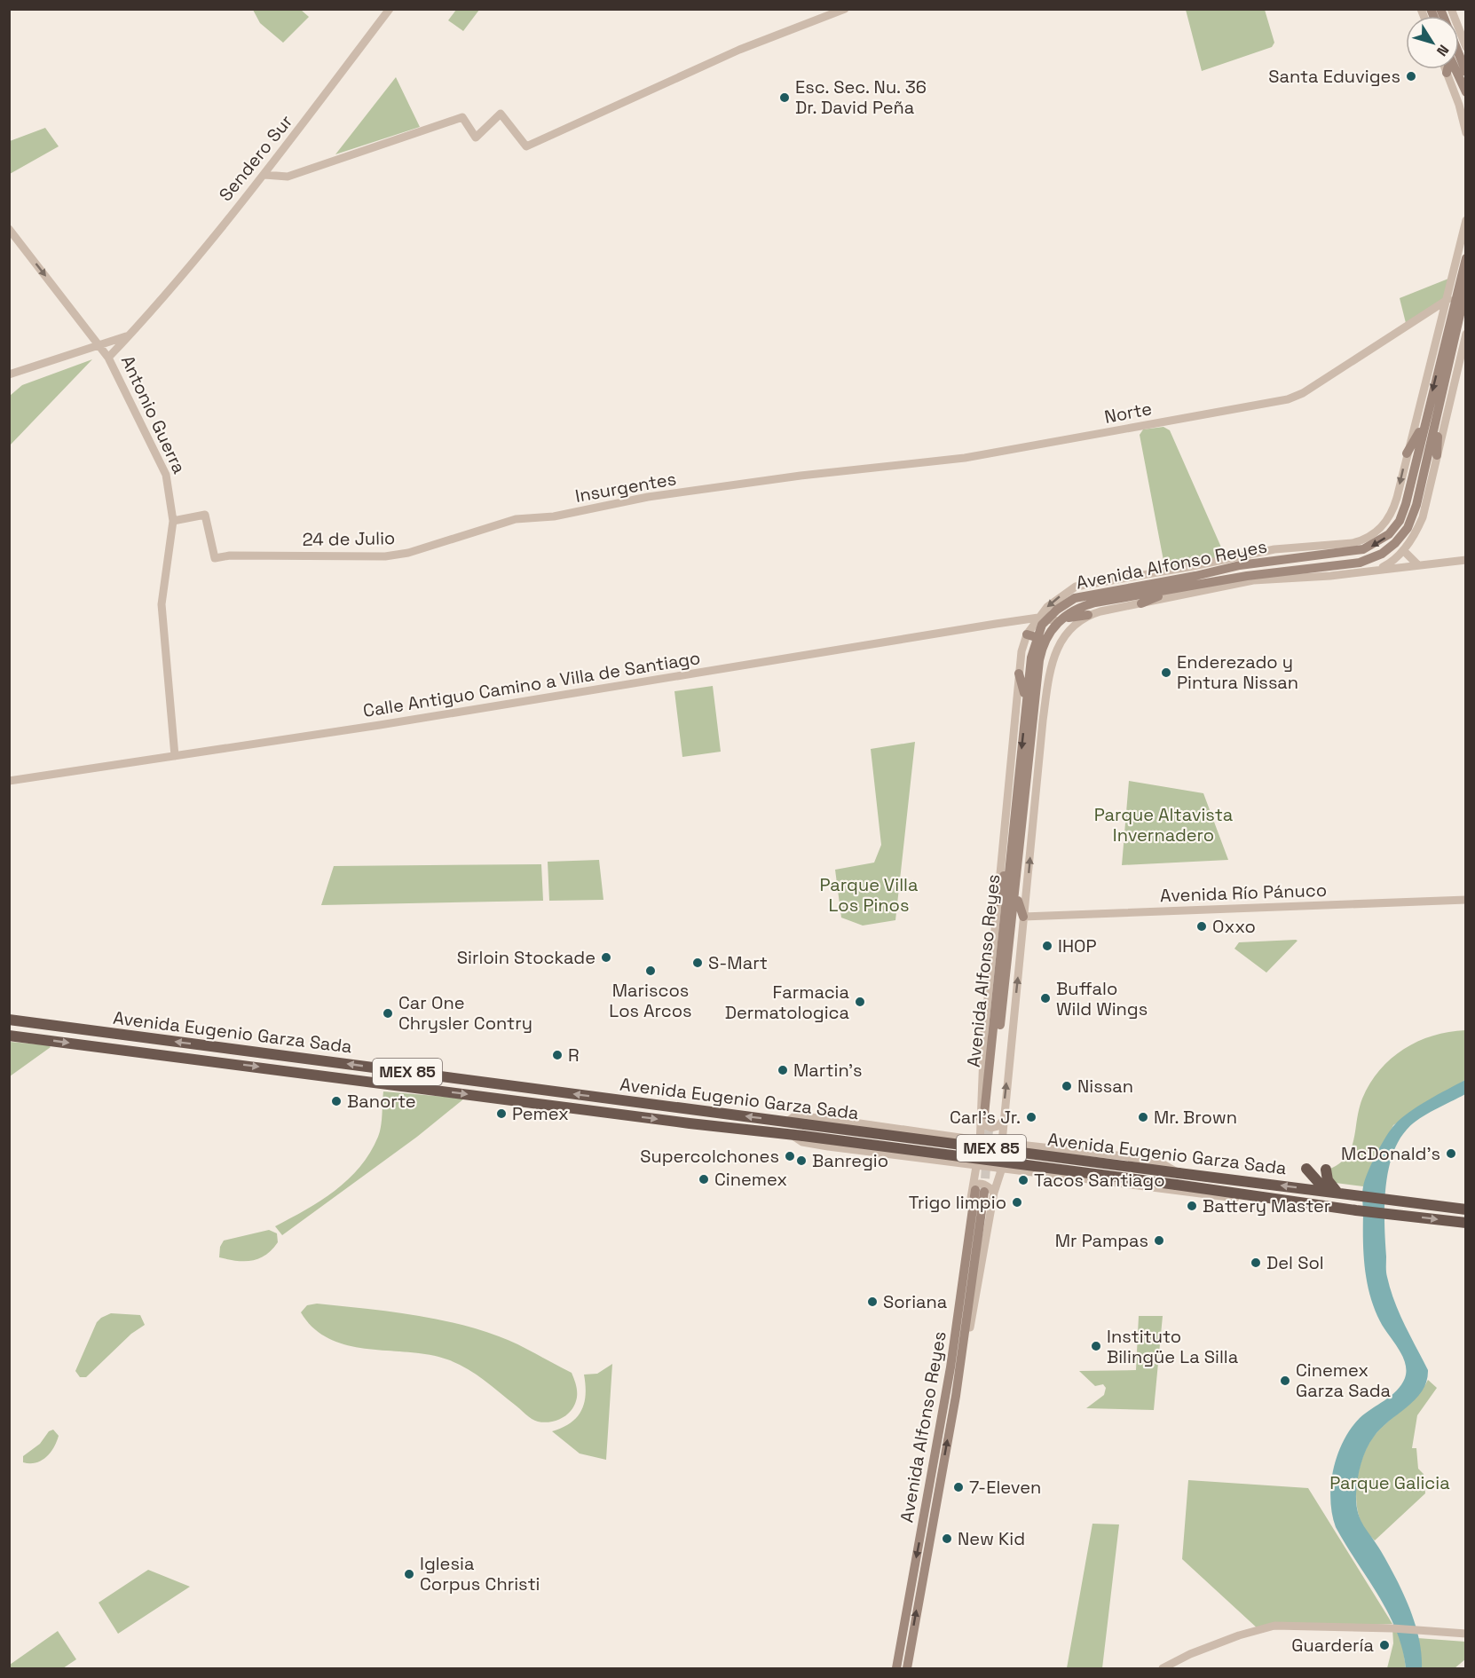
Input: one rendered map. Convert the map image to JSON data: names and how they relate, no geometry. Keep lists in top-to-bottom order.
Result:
{
  "streets": {
    "highway": ["Avenida Eugenio Garza Sada", "MEX 85"],
    "main road": ["Avenida Alfonso Reyes"],
    "street": [
      "Sendero Sur",
      "Norte",
      "Antonio Guerra",
      "Insurgentes",
      "24 de Julio",
      "Calle Antiguo Camino a Villa de Santiago",
      "Avenida Río Pánuco"
    ]
  },
  "crossings": [
    ["Sendero Sur", "Antonio Guerra"],
    ["Norte", "Insurgentes"],
    ["Norte", "Avenida Alfonso Reyes"],
    ["Antonio Guerra", "24 de Julio"],
    ["Antonio Guerra", "Calle Antiguo Camino a Villa de Santiago"],
    ["Insurgentes", "24 de Julio"],
    ["Avenida Alfonso Reyes", "Calle Antiguo Camino a Villa de Santiago"],
    ["Avenida Alfonso Reyes", "Avenida Río Pánuco"]
  ],
  "parks": ["Parque Altavista Invernadero", "Parque Villa Los Pinos", "Parque Galicia"],
  "places": [
    "Santa Eduviges",
    "Esc. Sec. Nu. 36 Dr. David Peña",
    "Enderezado y Pintura Nissan",
    "Oxxo",
    "IHOP",
    "Sirloin Stockade",
    "S-Mart",
    "Mariscos Los Arcos",
    "Buffalo Wild Wings",
    "Farmacia Dermatologica",
    "Car One Chrysler Contry",
    "R",
    "Martin's",
    "Nissan",
    "Banorte",
    "Pemex",
    "Carl's Jr.",
    "Mr. Brown",
    "McDonald's",
    "Supercolchones",
    "Banregio",
    "Cinemex",
    "Tacos Santiago",
    "Trigo limpio",
    "Battery Master",
    "Mr Pampas",
    "Del Sol",
    "Soriana",
    "Instituto Bilingüe La Silla",
    "Cinemex Garza Sada",
    "7-Eleven",
    "New Kid",
    "Iglesia Corpus Christi",
    "Guardería"
  ],
  "north": "bottom right"
}
